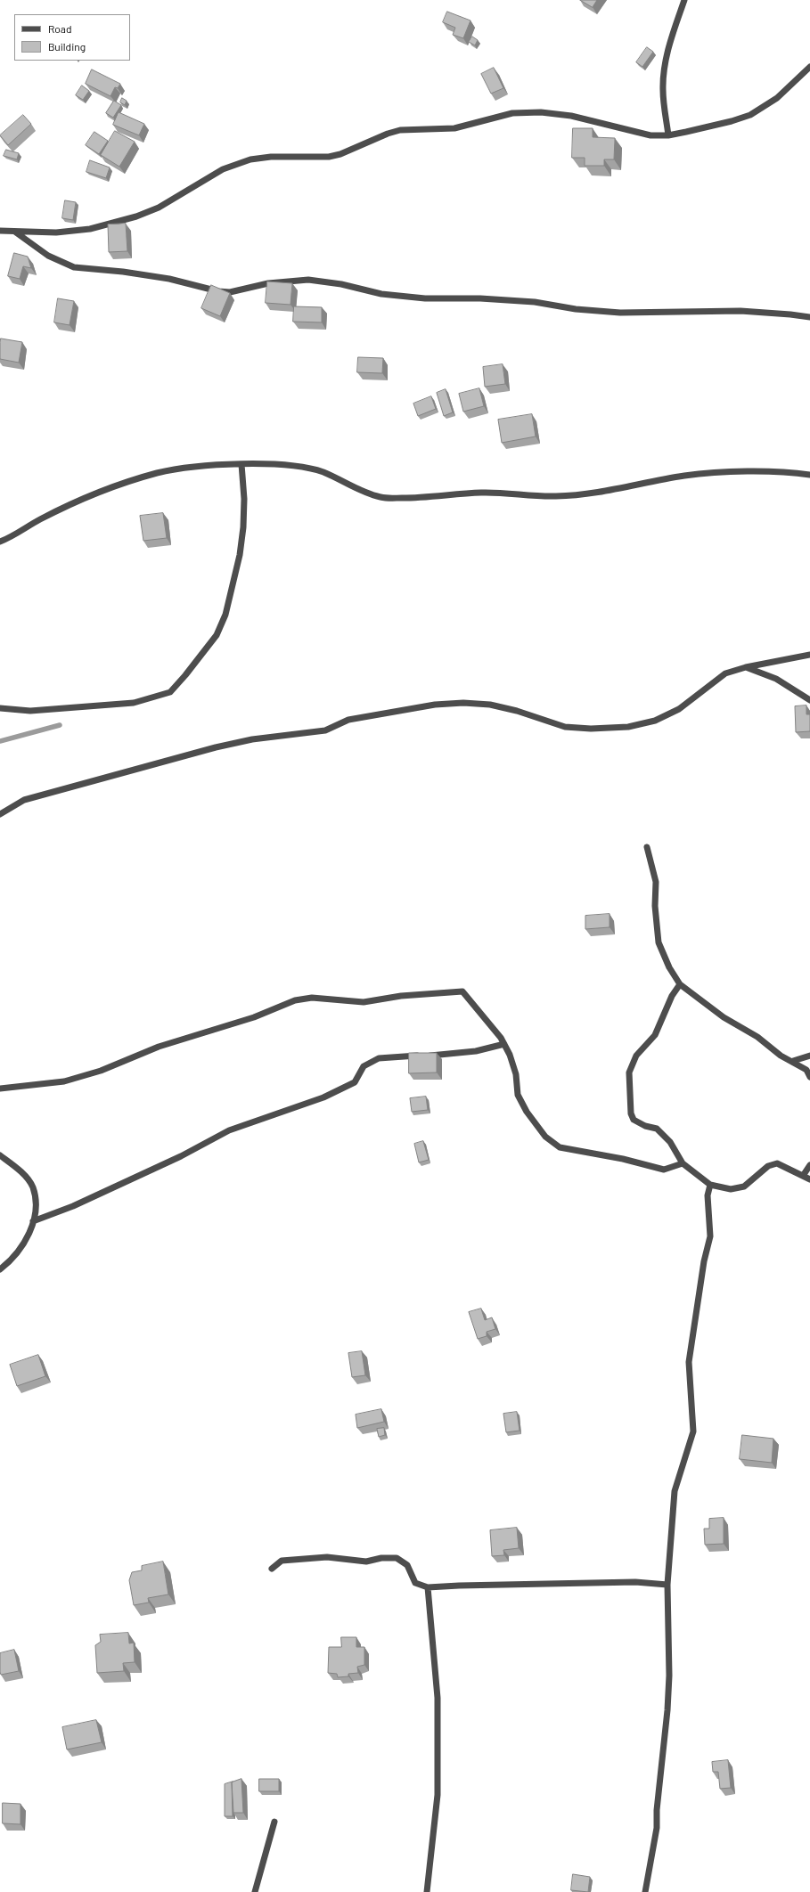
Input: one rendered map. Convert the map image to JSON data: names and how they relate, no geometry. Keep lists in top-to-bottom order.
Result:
{
  "legend": ["Road", "Building"]
}
